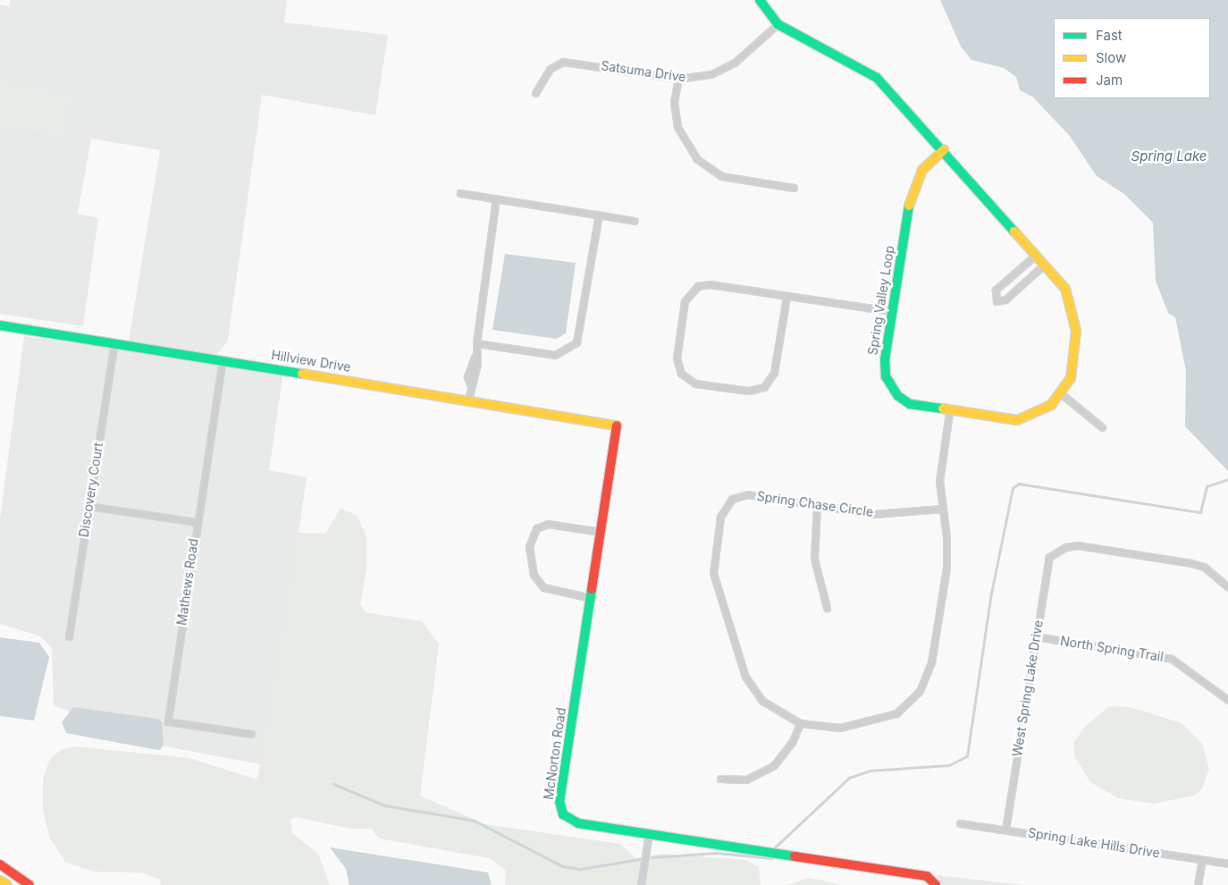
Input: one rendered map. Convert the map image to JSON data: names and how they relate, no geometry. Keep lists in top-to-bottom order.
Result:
{
  "streets": {
    "street": [
      "Satsuma Drive",
      "Spring Valley Loop",
      "Hillview Drive",
      "Discovery Court",
      "Spring Chase Circle",
      "Mathews Road",
      "North Spring Trail",
      "West Spring Lake Drive",
      "McNorton Road",
      "Spring Lake Hills Drive"
    ]
  },
  "crossings": [
    ["Spring Valley Loop", "Spring Chase Circle"],
    ["Hillview Drive", "Discovery Court"],
    ["Hillview Drive", "Mathews Road"],
    ["Hillview Drive", "McNorton Road"],
    ["North Spring Trail", "West Spring Lake Drive"],
    ["West Spring Lake Drive", "Spring Lake Hills Drive"]
  ],
  "water": ["Spring Lake"],
  "legend": ["Fast", "Slow", "Jam"]
}
